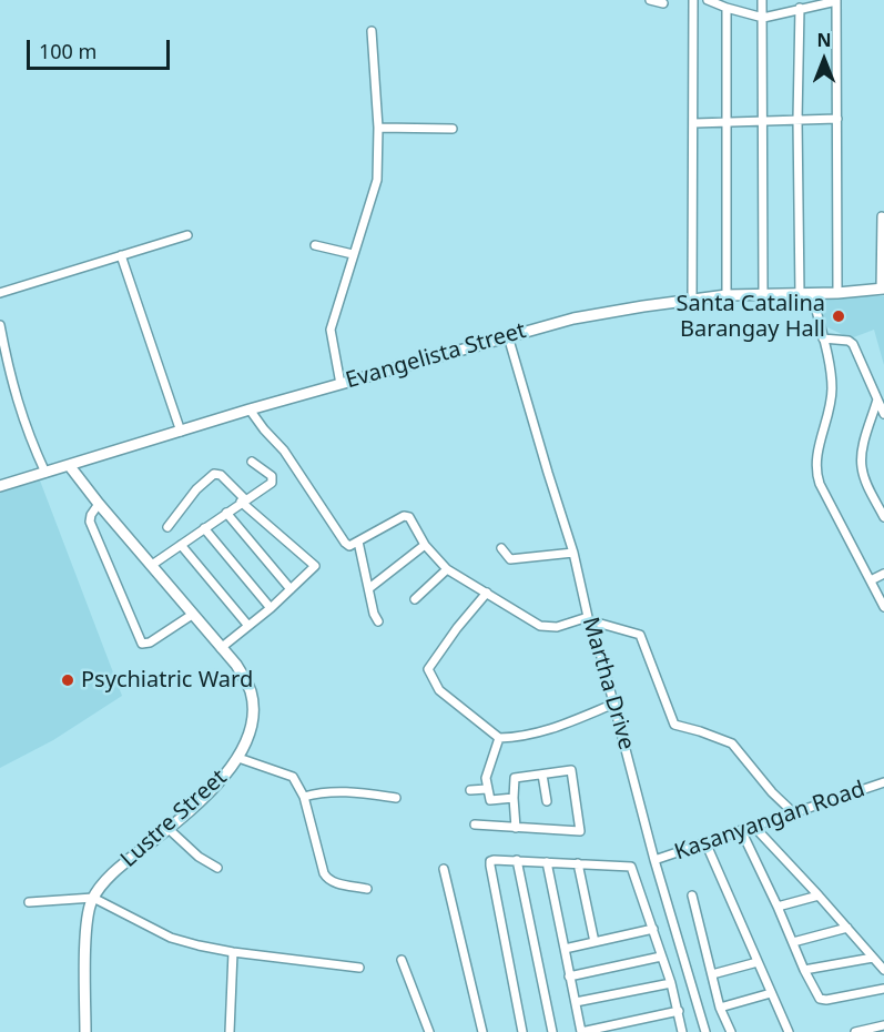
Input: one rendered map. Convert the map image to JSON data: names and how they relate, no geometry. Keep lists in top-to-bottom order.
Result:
{
  "streets": {
    "main road": ["Evangelista Street", "Lustre Street"],
    "street": ["Martha Drive", "Kasanyangan Road"]
  },
  "crossings": [
    ["Evangelista Street", "Martha Drive"],
    ["Evangelista Street", "Lustre Street"],
    ["Martha Drive", "Kasanyangan Road"]
  ],
  "places": ["Santa Catalina Barangay Hall", "Psychiatric Ward"],
  "scale_bar": "100 m",
  "north": "top"
}
